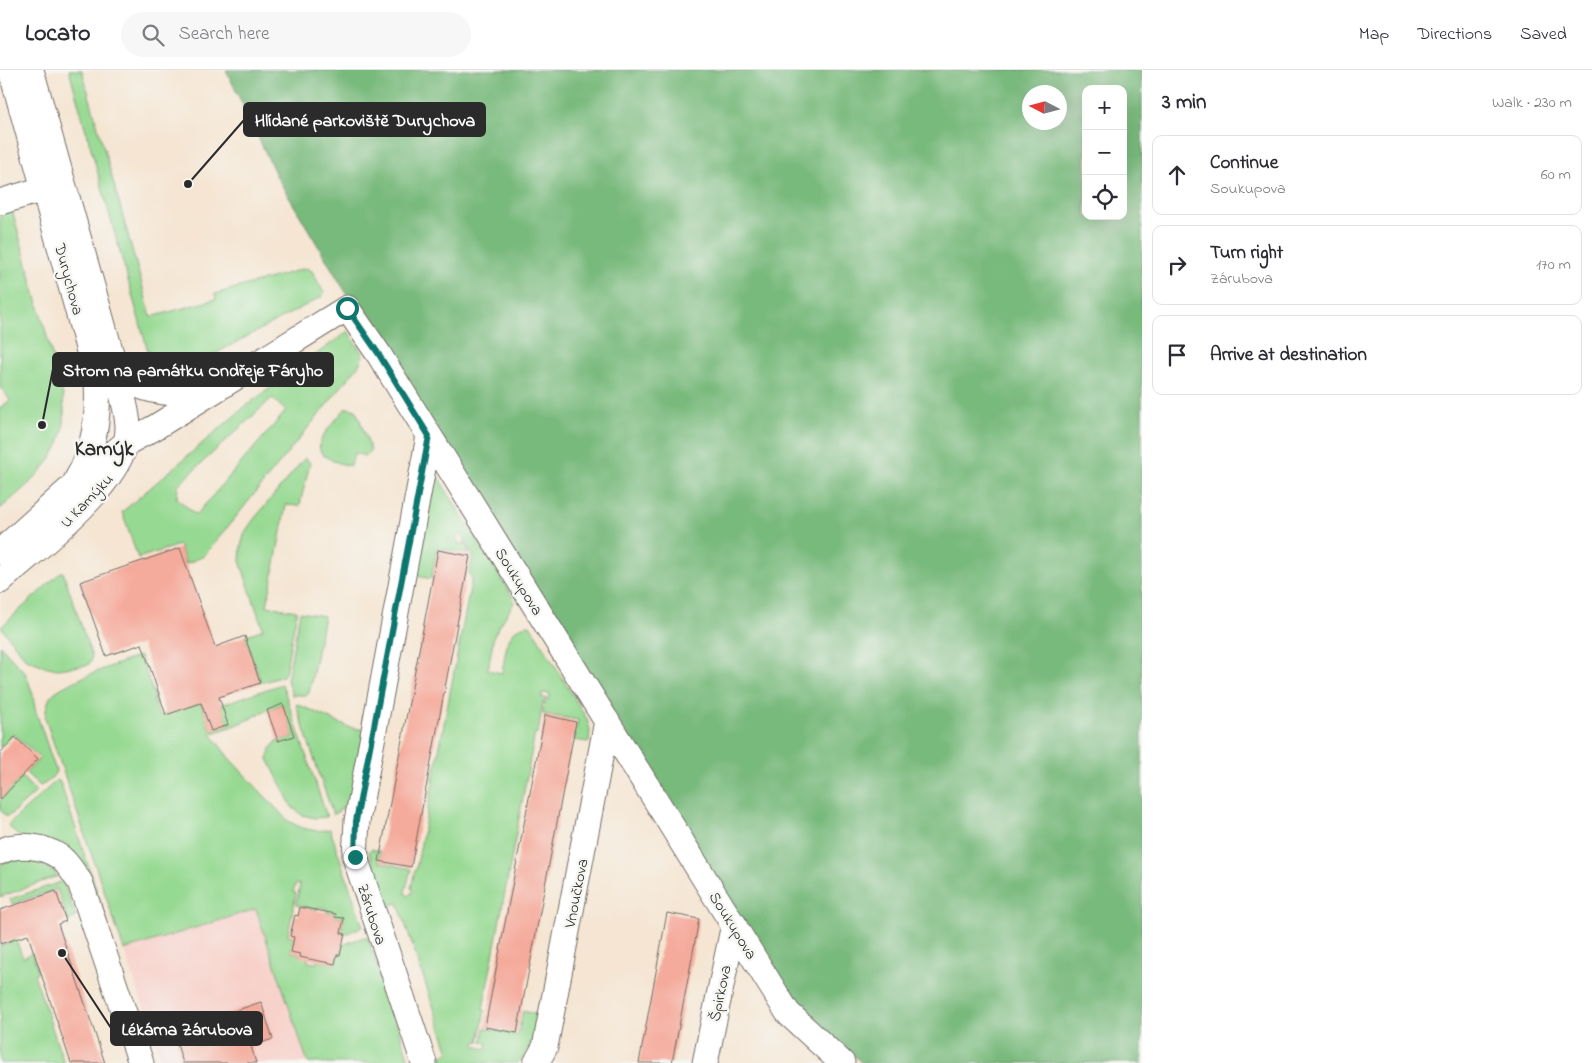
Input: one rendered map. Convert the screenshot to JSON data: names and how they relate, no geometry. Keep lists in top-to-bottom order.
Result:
{
  "streets": {
    "street": [
      "Durychova",
      "U Kamýku",
      "Soukupova",
      "Vnoučkova",
      "Zárubova",
      "Špirkova"
    ]
  },
  "crossings": [
    ["Durychova", "U Kamýku"],
    ["U Kamýku", "Soukupova"],
    ["Soukupova", "Vnoučkova"],
    ["Soukupova", "Zárubova"],
    ["Soukupova", "Špirkova"]
  ],
  "districts": ["Kamýk"],
  "places": ["Hlídané parkoviště Durychova", "Strom na památku Ondřeje Fáryho", "Lékárna Zárubova"],
  "north": "left",
  "page": {
    "header": "Locato",
    "search": "Search here",
    "nav": ["Map", "Directions", "Saved"],
    "heading": ["3 min", "Walk · 230 m"],
    "map_buttons": ["+", "−"],
    "list": [
      ["Continue", "Soukupova", "60 m"],
      ["Turn right", "Zárubova", "170 m"],
      "Arrive at destination"
    ]
  }
}
